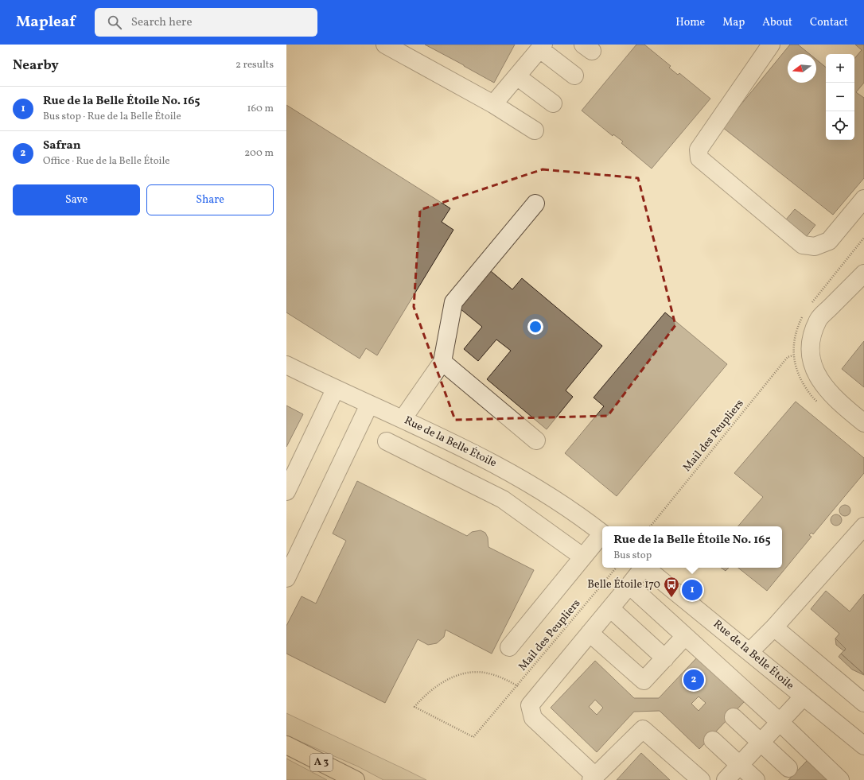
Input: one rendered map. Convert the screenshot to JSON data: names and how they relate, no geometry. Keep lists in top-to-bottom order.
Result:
{
  "streets": {
    "highway": ["A 3"],
    "street": ["Rue de la Belle Étoile"],
    "path": ["Mail des Peupliers"]
  },
  "places": {
    "bus stop": ["Belle Étoile 170"]
  },
  "north": "left",
  "page": {
    "header": "Mapleaf",
    "search": "Search here",
    "nav": [
      "Home",
      "Map",
      "About",
      "Contact"
    ],
    "heading": ["Nearby", "2 results"],
    "map_buttons": ["+", "−"],
    "list": [
      {
        "mark": "1",
        "name": "Rue de la Belle Étoile No. 165",
        "note": "Bus stop · Rue de la Belle Étoile",
        "value": "160 m"
      },
      {
        "mark": "2",
        "name": "Safran",
        "note": "Office · Rue de la Belle Étoile",
        "value": "200 m"
      }
    ],
    "buttons": ["Save", "Share"],
    "popup": ["Rue de la Belle Étoile No. 165", "Bus stop"],
    "pins": ["1", "2"]
  }
}
